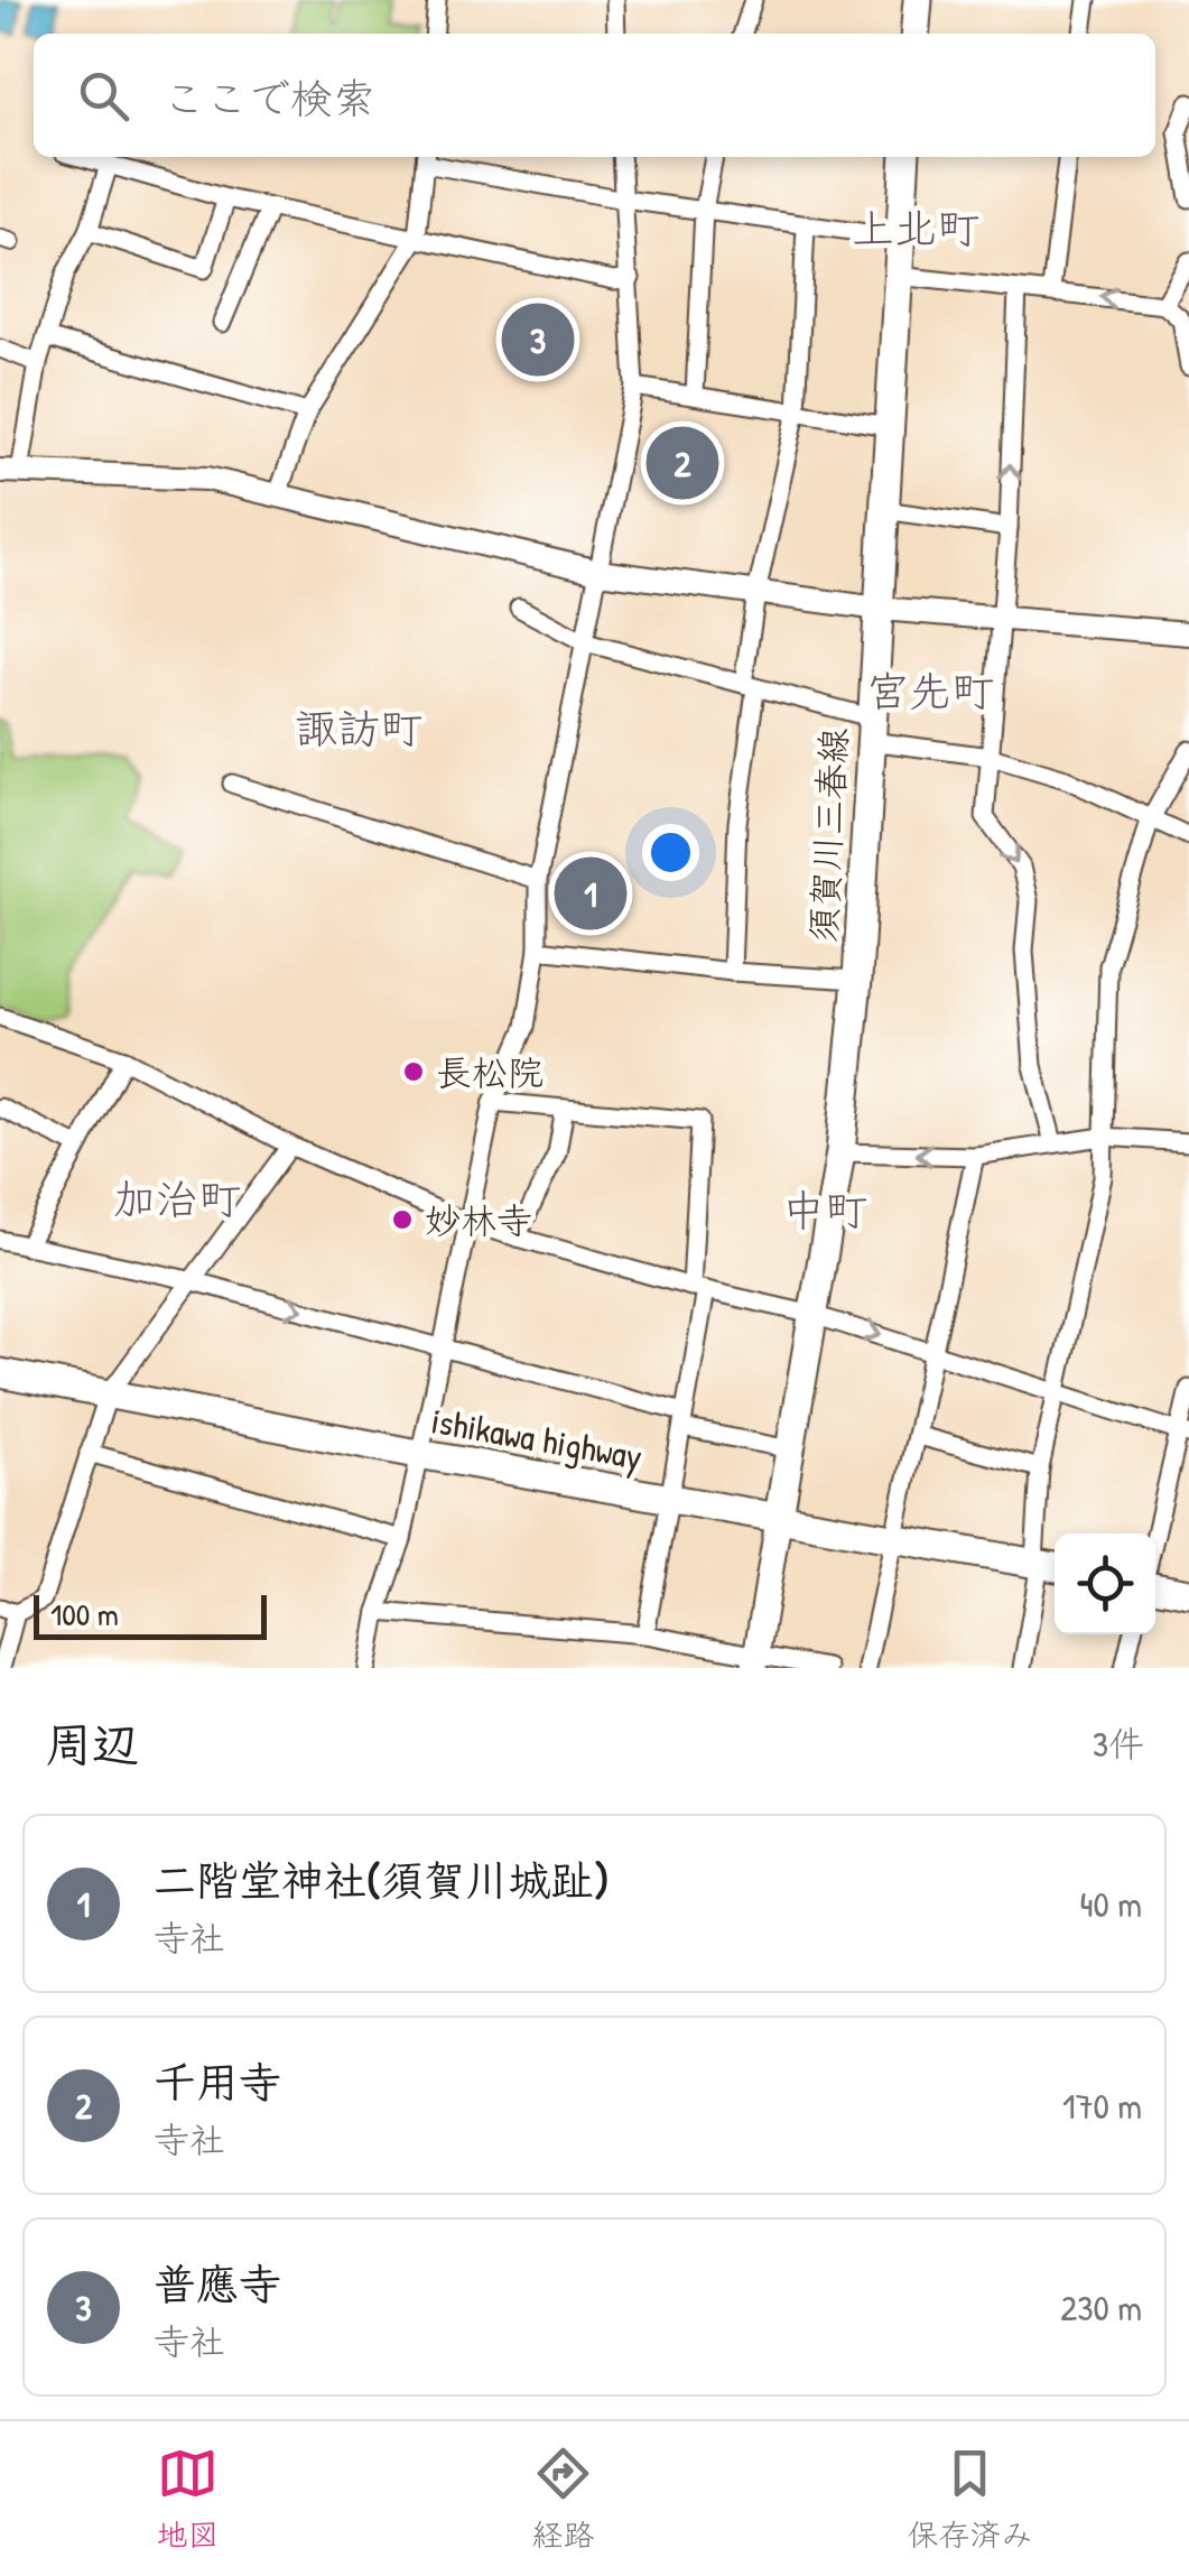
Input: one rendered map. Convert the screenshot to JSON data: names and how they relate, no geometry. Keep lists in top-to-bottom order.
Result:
{
  "streets": {
    "main road": ["須賀川三春線", "ishikawa highway"]
  },
  "crossings": [
    ["須賀川三春線", "ishikawa highway"]
  ],
  "districts": [
    "上北町",
    "宮先町",
    "諏訪町",
    "加治町",
    "中町"
  ],
  "places": ["長松院", "妙林寺"],
  "scale_bar": "100 m",
  "page": {
    "search": "ここで検索",
    "pins": ["3", "2", "1"],
    "scale": "100 m",
    "heading": ["周辺", "3件"],
    "list": [
      {
        "mark": "1",
        "name": "二階堂神社(須賀川城趾)",
        "note": "寺社",
        "value": "40 m"
      },
      {
        "mark": "2",
        "name": "千用寺",
        "note": "寺社",
        "value": "170 m"
      },
      {
        "mark": "3",
        "name": "普應寺",
        "note": "寺社",
        "value": "230 m"
      }
    ],
    "nav": ["地図", "経路", "保存済み"]
  }
}
